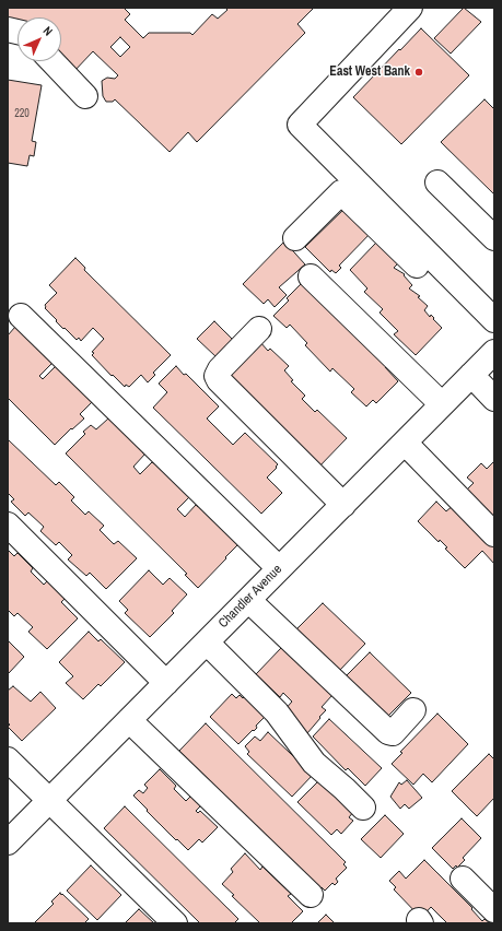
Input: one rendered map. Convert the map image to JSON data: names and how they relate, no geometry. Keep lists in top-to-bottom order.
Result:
{
  "streets": {
    "street": ["Chandler Avenue"]
  },
  "places": ["East West Bank"],
  "house_numbers": ["220"],
  "north": "top right"
}
